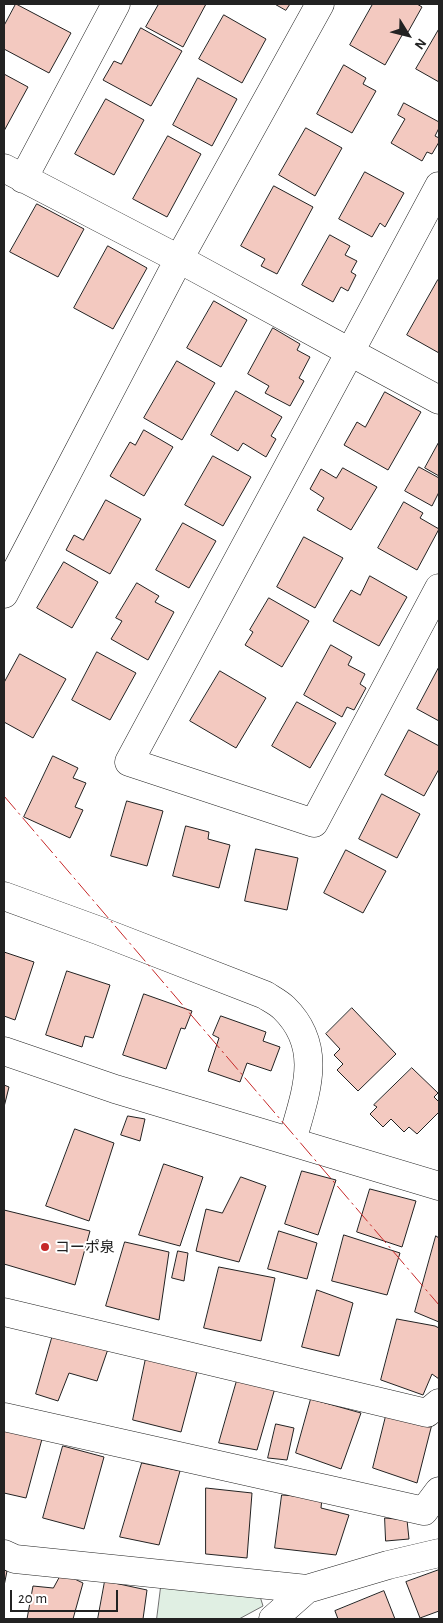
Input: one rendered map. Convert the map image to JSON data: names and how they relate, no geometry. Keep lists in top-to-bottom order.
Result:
{
  "places": ["コーポ泉"],
  "scale_bar": "20 m",
  "north": "bottom right"
}
